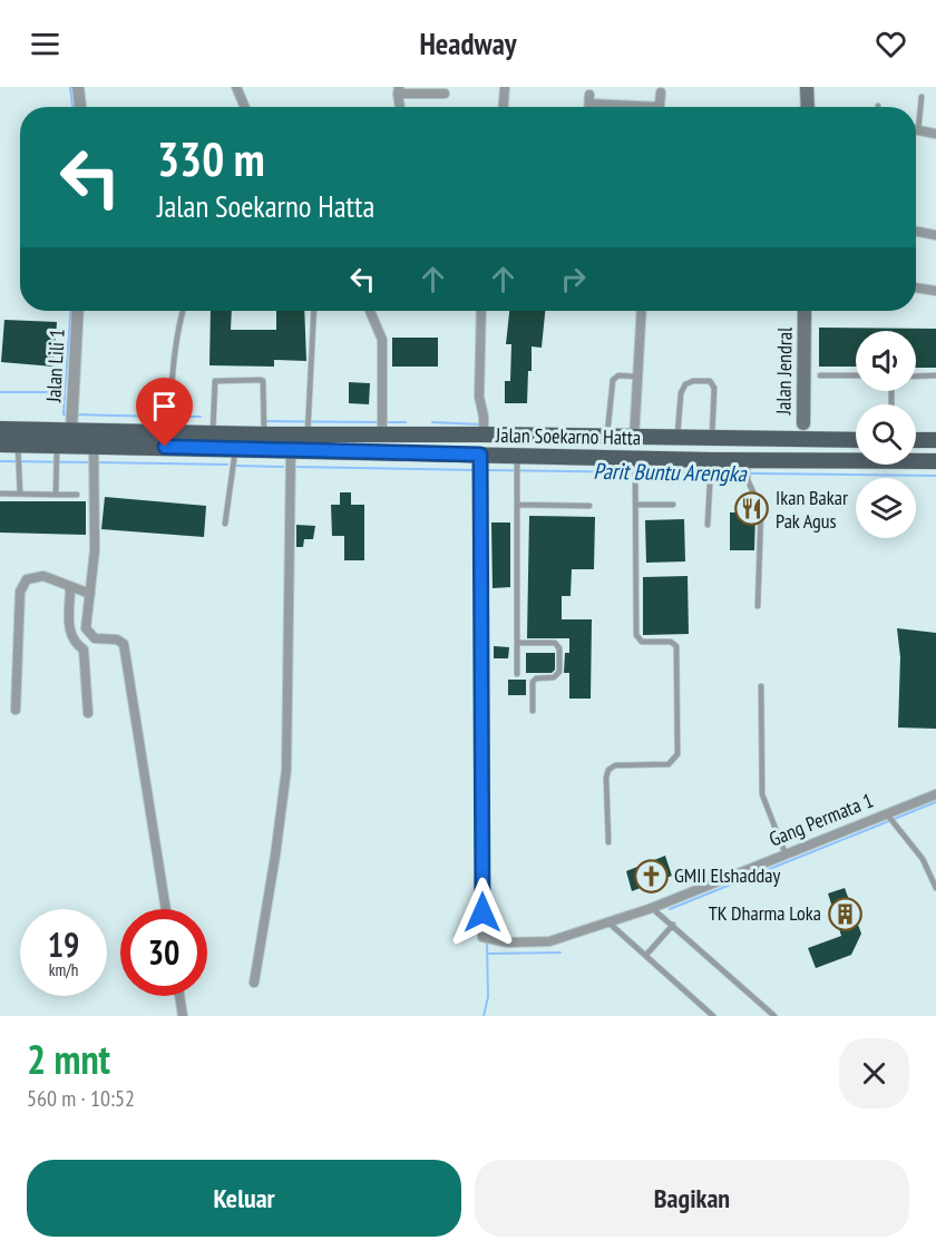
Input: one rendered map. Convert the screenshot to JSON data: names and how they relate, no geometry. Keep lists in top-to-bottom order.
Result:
{
  "streets": {
    "main road": ["Jalan Jendral", "Jalan Soekarno Hatta"],
    "street": ["Jalan Lili 1", "Gang Permata 1"]
  },
  "crossings": [
    ["Jalan Lili 1", "Jalan Soekarno Hatta"],
    ["Jalan Jendral", "Jalan Soekarno Hatta"],
    ["Jalan Soekarno Hatta", "Gang Permata 1"]
  ],
  "water": ["Parit Buntu Arengka"],
  "places": {
    "restaurant": ["Ikan Bakar Pak Agus"],
    "church": ["GMII Elshadday"],
    "building": ["TK Dharma Loka"]
  },
  "page": {
    "header": "Headway",
    "turn": ["330 m", "Jalan Soekarno Hatta"],
    "speed": "19 km/h",
    "limit": "30",
    "heading": ["2 mnt", "560 m · 10:52"],
    "buttons": ["Keluar", "Bagikan"]
  }
}
